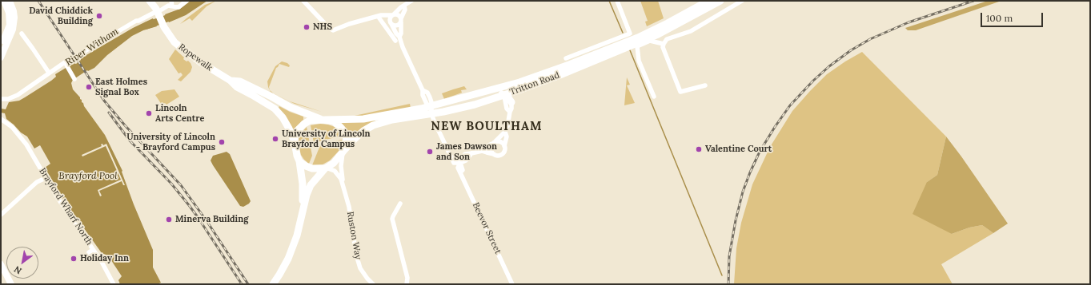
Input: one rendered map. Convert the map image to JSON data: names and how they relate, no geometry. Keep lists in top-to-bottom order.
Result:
{
  "streets": {
    "main road": ["Ropewalk", "Tritton Road"],
    "street": ["Brayford Wharf North", "Beevor Street", "Ruston Way"]
  },
  "crossings": [
    ["Ropewalk", "Tritton Road"],
    ["Ropewalk", "Ruston Way"],
    ["Tritton Road", "Ruston Way"]
  ],
  "districts": ["NEW BOULTHAM"],
  "water": ["River Witham", "Brayford Pool"],
  "places": [
    "David Chiddick Building",
    "NHS",
    "East Holmes Signal Box",
    "Lincoln Arts Centre",
    "University of Lincoln Brayford Campus",
    "University of Lincoln - Brayford Campus",
    "Valentine Court",
    "James Dawson and Son",
    "Minerva Building",
    "Holiday Inn"
  ],
  "scale_bar": "100 m",
  "north": "bottom left"
}
